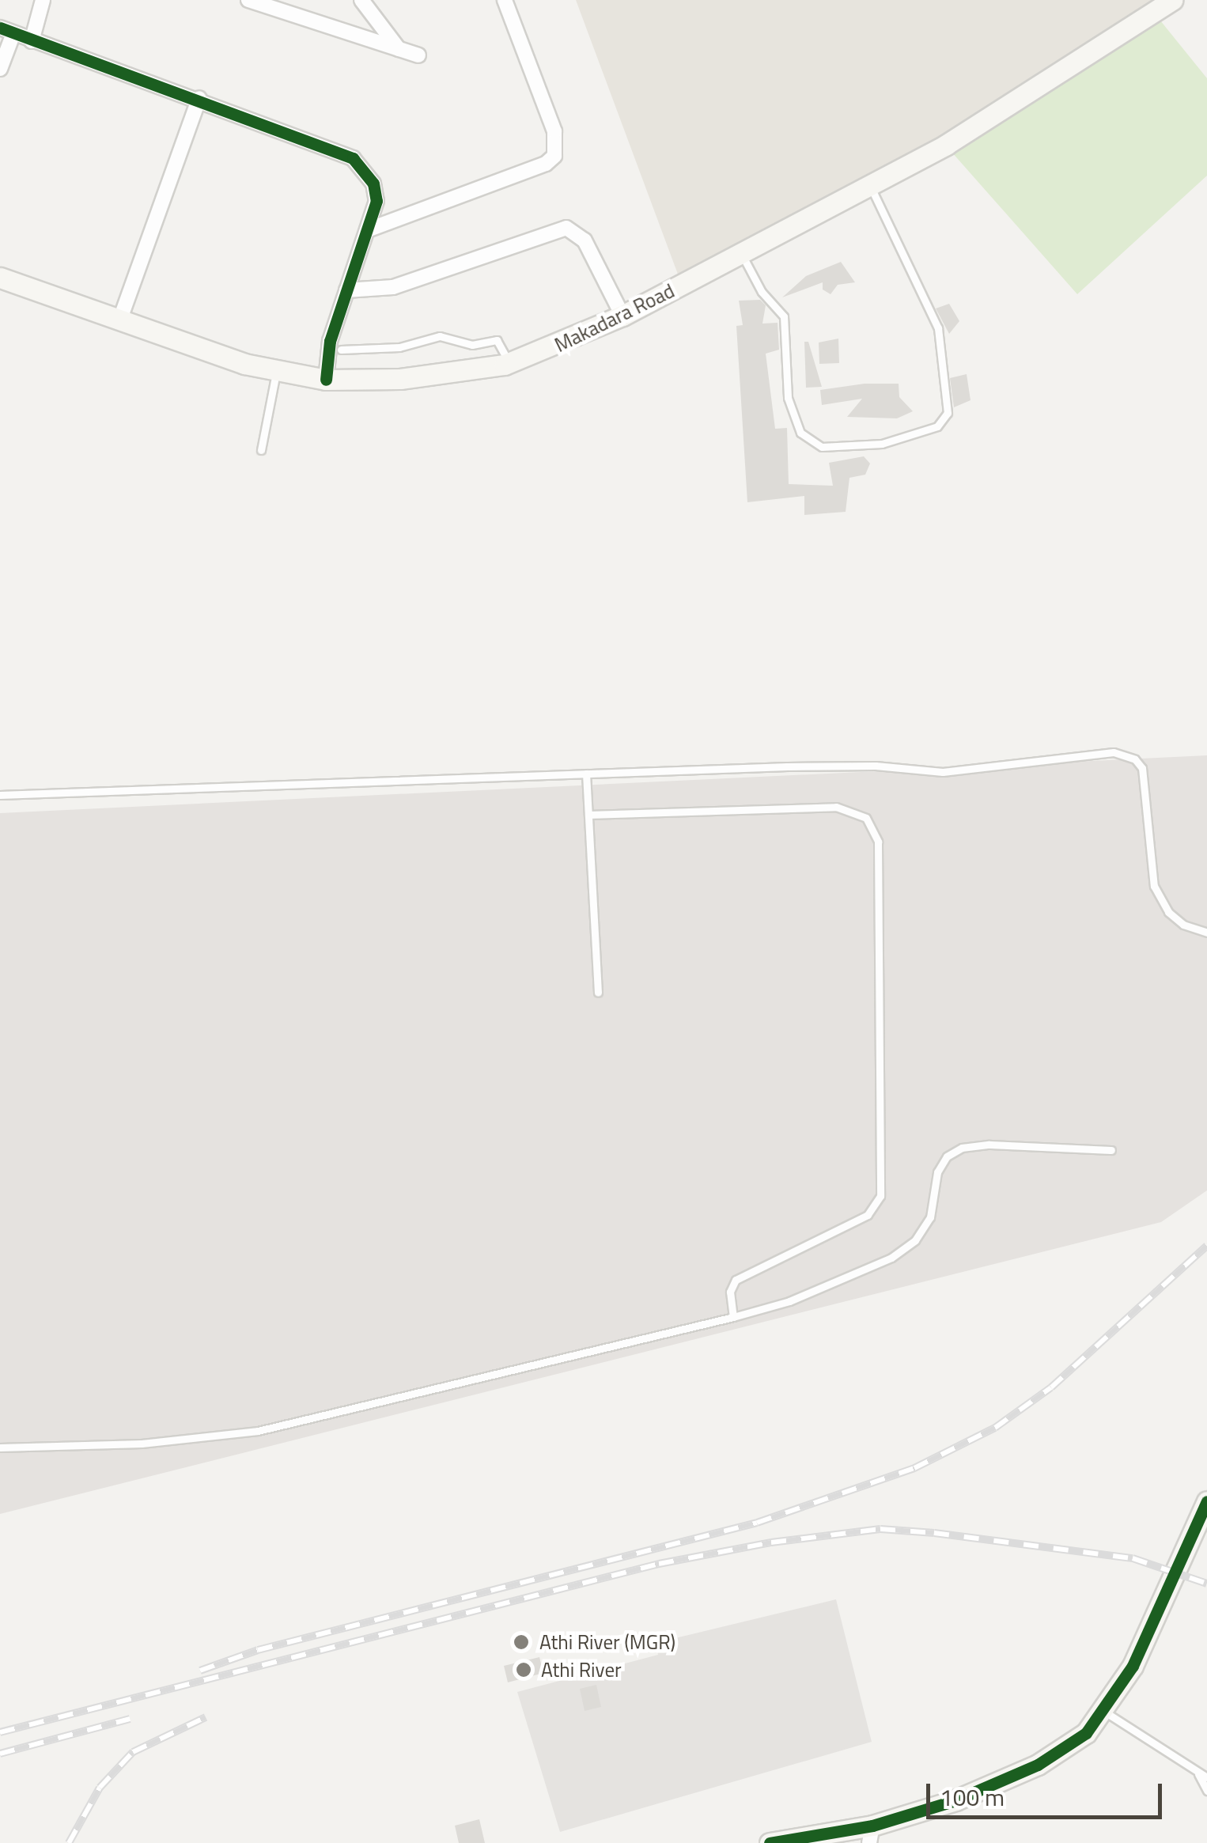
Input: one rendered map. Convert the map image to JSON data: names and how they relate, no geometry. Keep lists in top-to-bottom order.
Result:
{
  "streets": {
    "main road": ["Makadara Road"]
  },
  "places": ["Athi River (MGR)", "Athi River"],
  "scale_bar": "100 m"
}
